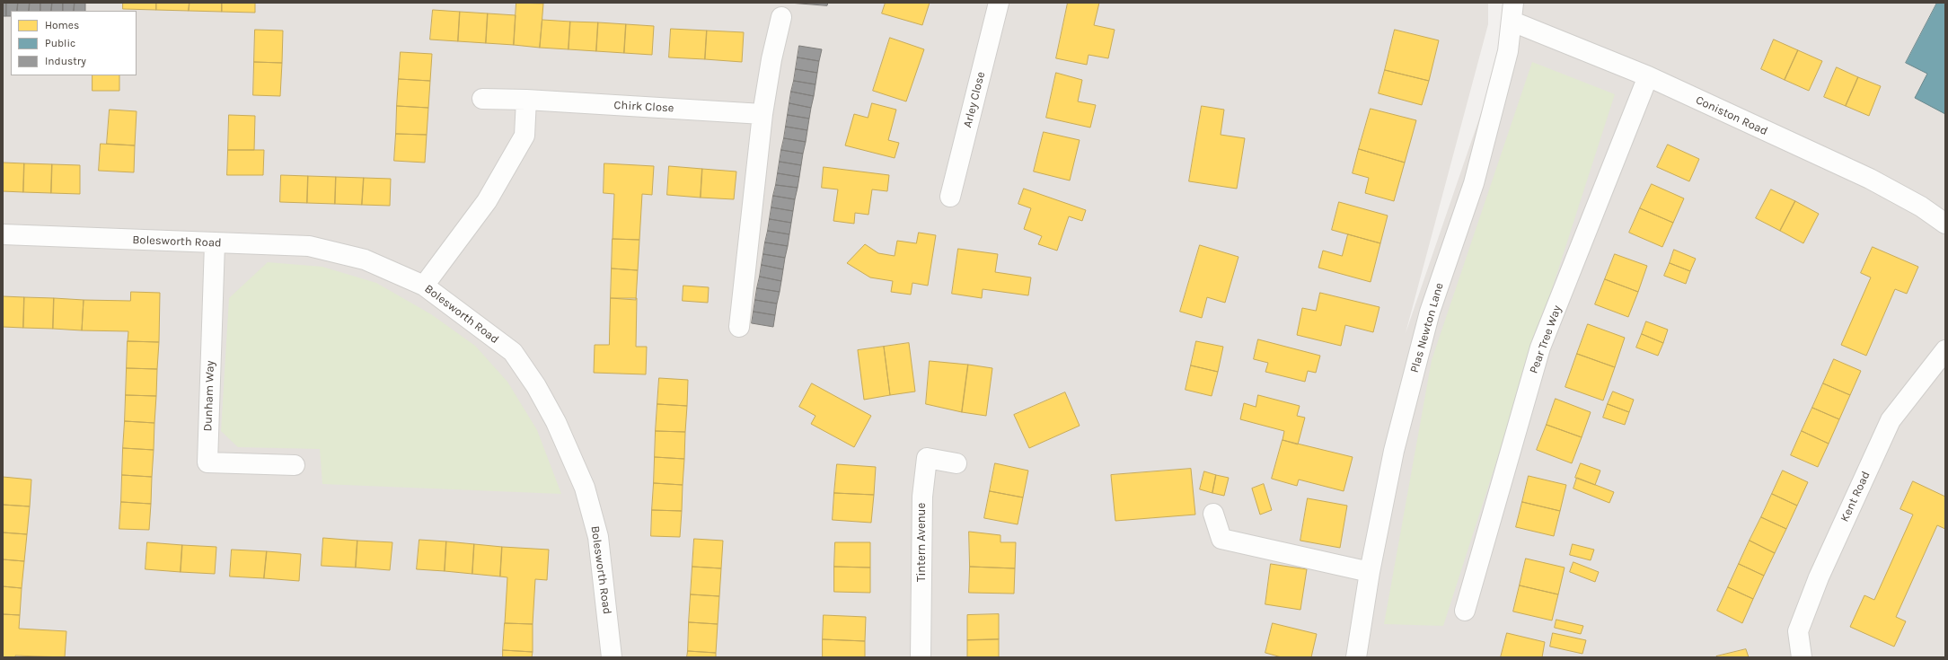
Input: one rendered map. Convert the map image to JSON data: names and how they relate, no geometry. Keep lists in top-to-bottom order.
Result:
{
  "streets": {
    "street": [
      "Arley Close",
      "Chirk Close",
      "Coniston Road",
      "Bolesworth Road",
      "Plas Newton Lane",
      "Pear Tree Way",
      "Dunham Way",
      "Kent Road",
      "Tintern Avenue"
    ]
  },
  "crossings": [
    ["Coniston Road", "Plas Newton Lane"],
    ["Coniston Road", "Pear Tree Way"],
    ["Bolesworth Road", "Dunham Way"]
  ],
  "legend": ["Homes", "Public", "Industry"]
}
